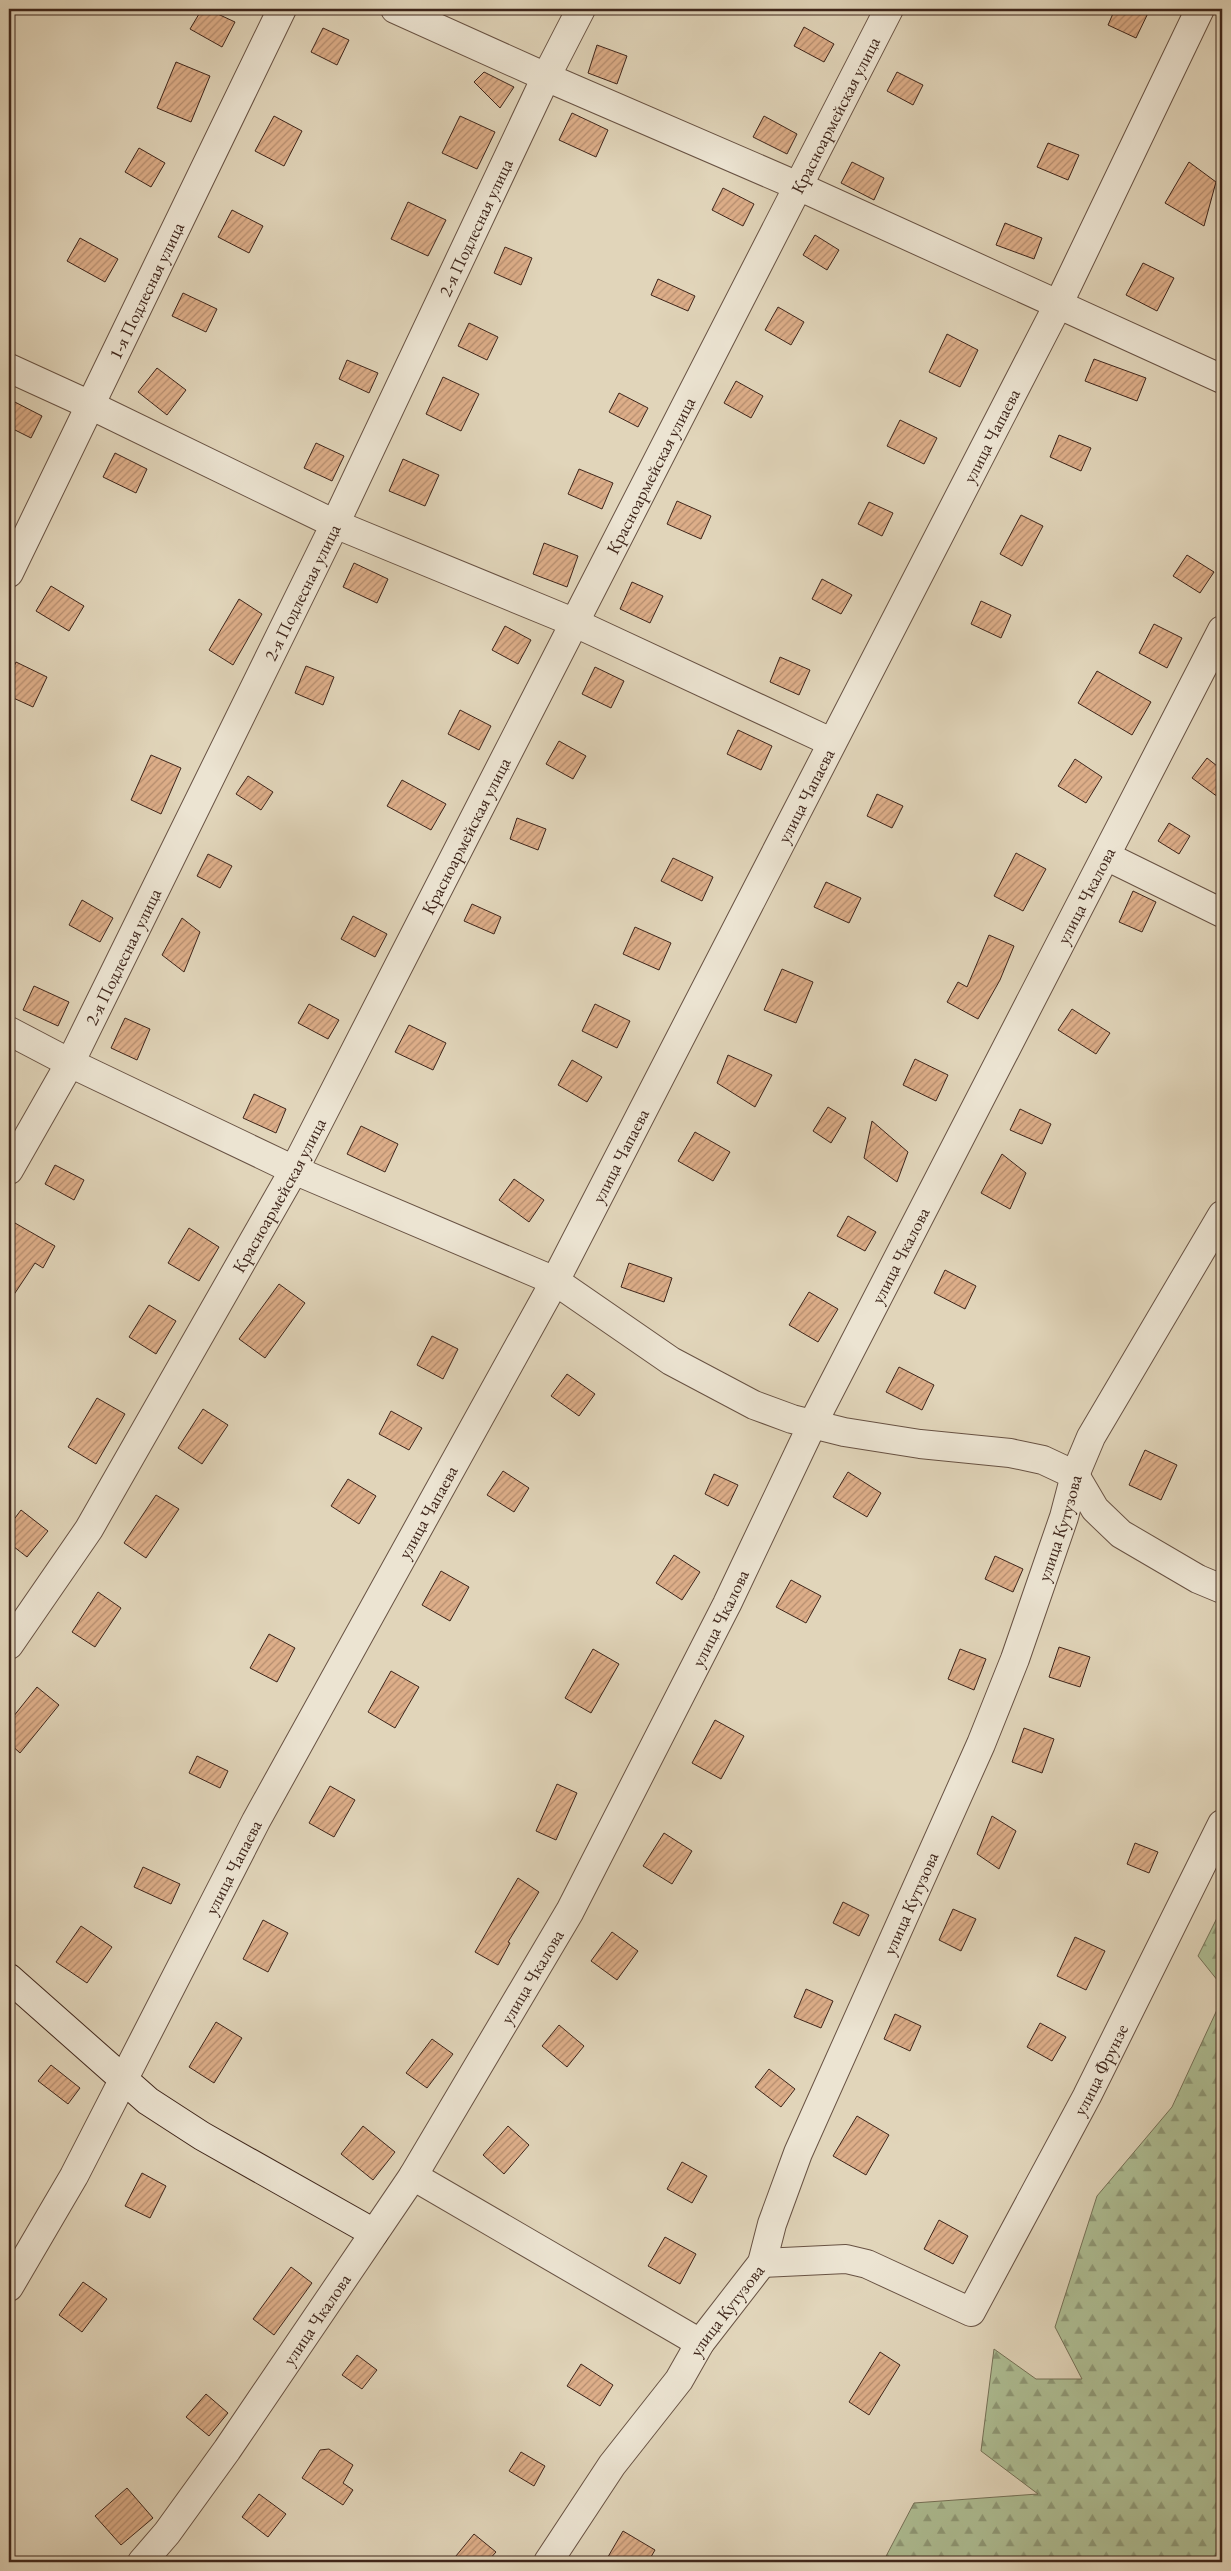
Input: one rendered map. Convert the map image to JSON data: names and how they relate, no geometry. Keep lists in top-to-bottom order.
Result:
{
  "streets": {
    "street": [
      "Красноармейская улица",
      "2-я Подлесная улица",
      "1-я Подлесная улица",
      "улица Чапаева",
      "улица Чкалова",
      "улица Кутузова",
      "улица Фрунзе"
    ]
  },
  "crossings": [
    ["улица Кутузова", "улица Фрунзе"]
  ]
}
